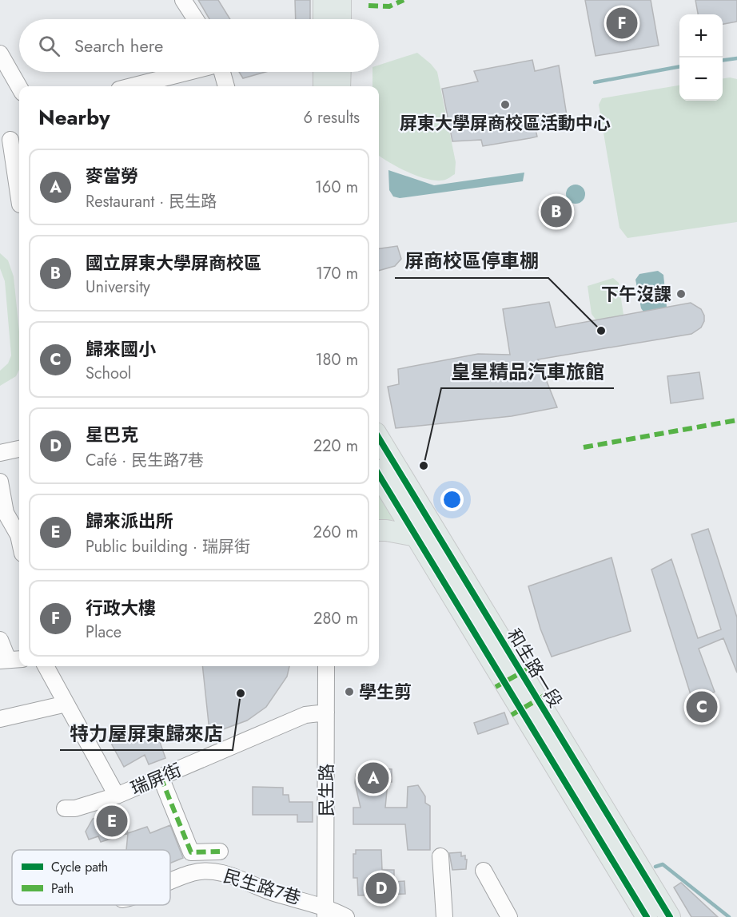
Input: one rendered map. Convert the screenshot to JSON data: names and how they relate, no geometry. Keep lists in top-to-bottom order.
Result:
{
  "streets": {
    "main road": ["和生路一段"],
    "street": ["瑞屏街", "民生路", "民生路7巷"]
  },
  "crossings": [
    ["瑞屏街", "民生路"],
    ["民生路", "民生路7巷"]
  ],
  "places": [
    "屏東大學屏商校區活動中心",
    "下午沒課",
    "屏商校區停車棚",
    "皇星精品汽車旅館",
    "學生剪",
    "特力屋屏東歸來店"
  ],
  "legend": ["Cycle path", "Path"],
  "page": {
    "pins": [
      "F",
      "B",
      "C",
      "A",
      "E",
      "D"
    ],
    "map_buttons": ["+", "−"],
    "search": "Search here",
    "heading": ["Nearby", "6 results"],
    "list": [
      {
        "mark": "A",
        "name": "麥當勞",
        "note": "Restaurant · 民生路",
        "value": "160 m"
      },
      {
        "mark": "B",
        "name": "國立屏東大學屏商校區",
        "note": "University",
        "value": "170 m"
      },
      {
        "mark": "C",
        "name": "歸來國小",
        "note": "School",
        "value": "180 m"
      },
      {
        "mark": "D",
        "name": "星巴克",
        "note": "Café · 民生路7巷",
        "value": "220 m"
      },
      {
        "mark": "E",
        "name": "歸來派出所",
        "note": "Public building · 瑞屏街",
        "value": "260 m"
      },
      {
        "mark": "F",
        "name": "行政大樓",
        "note": "Place",
        "value": "280 m"
      }
    ]
  }
}
